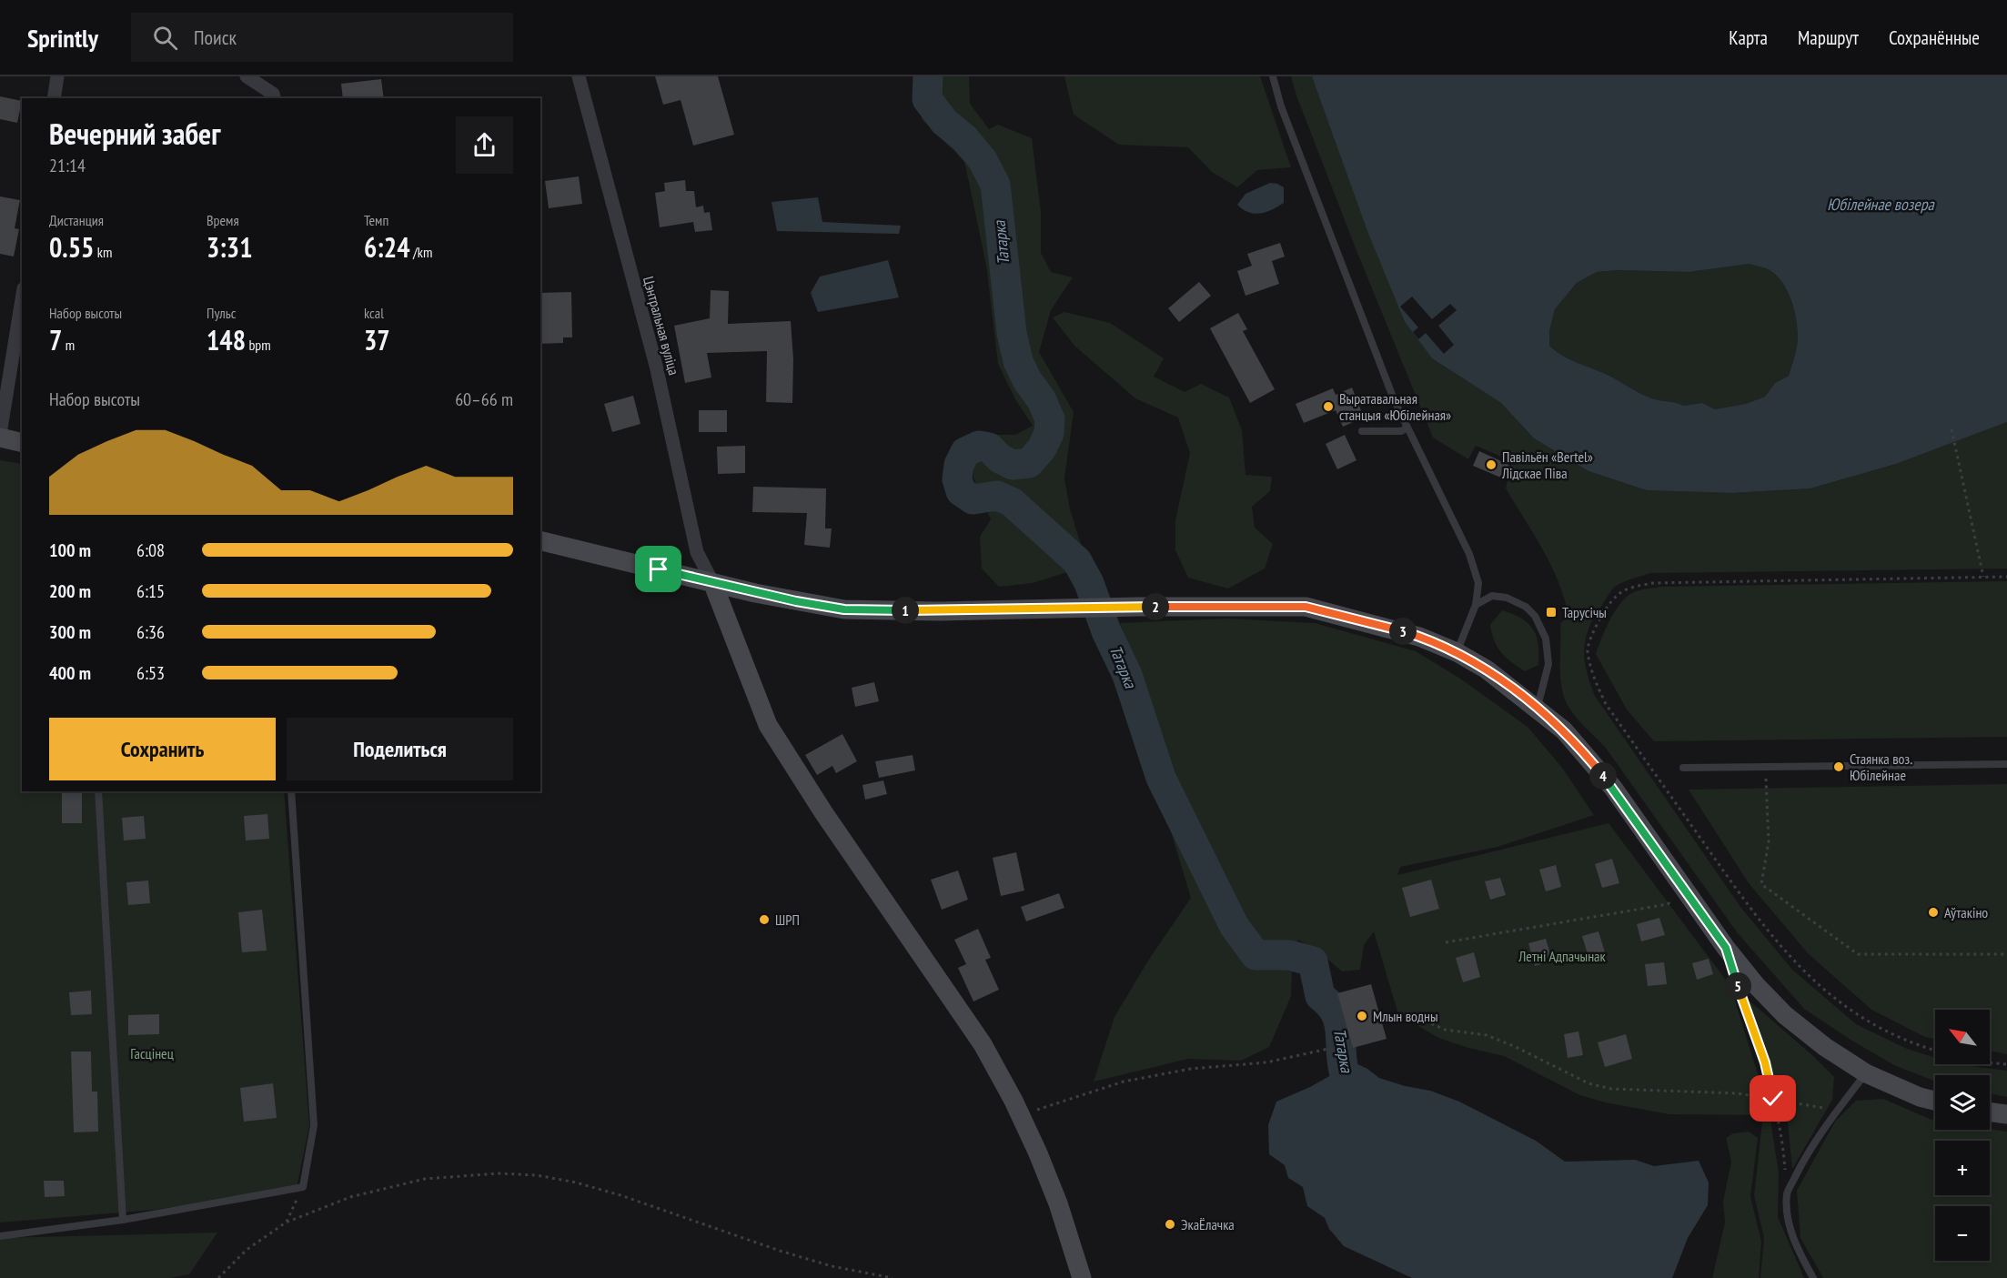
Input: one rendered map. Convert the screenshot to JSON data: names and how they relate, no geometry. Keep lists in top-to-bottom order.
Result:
{
  "streets": {
    "street": ["Цэнтральная вуліца"]
  },
  "water": ["Юбілейнае возера", "Татарка"],
  "parks": ["Летні Адпачынак", "Гасцінец"],
  "places": {
    "other": [
      "Выратавальная станцыя «Юбілейная»",
      "Павільён «Bertel» Лідскае Піва",
      "Стаянка воз. Юбілейнае",
      "Аўтакіно",
      "ШРП",
      "Млын водны",
      "ЭкаЁлачка"
    ],
    "transit": ["Тарусічы"]
  },
  "north": "top left",
  "page": {
    "header": "Sprintly",
    "search": "Поиск",
    "nav": ["Карта", "Маршрут", "Сохранённые"],
    "heading": ["Вечерний забег", "21:14"],
    "stats": [
      ["Дистанция", "0.55 km"],
      ["Время", "3:31"],
      ["Темп", "6:24 /km"],
      ["Набор высоты", "7 m"],
      ["Пульс", "148 bpm"],
      ["kcal", "37"]
    ],
    "chart": ["Набор высоты", "60–66 m"],
    "list": [
      {
        "name": "100 m",
        "note": "6:08"
      },
      {
        "name": "200 m",
        "note": "6:15"
      },
      {
        "name": "300 m",
        "note": "6:36"
      },
      {
        "name": "400 m",
        "note": "6:53"
      }
    ],
    "pins": [
      "2",
      "1",
      "3",
      "4",
      "5"
    ],
    "buttons": ["Сохранить", "Поделиться"],
    "map_buttons": ["+", "−"]
  }
}
